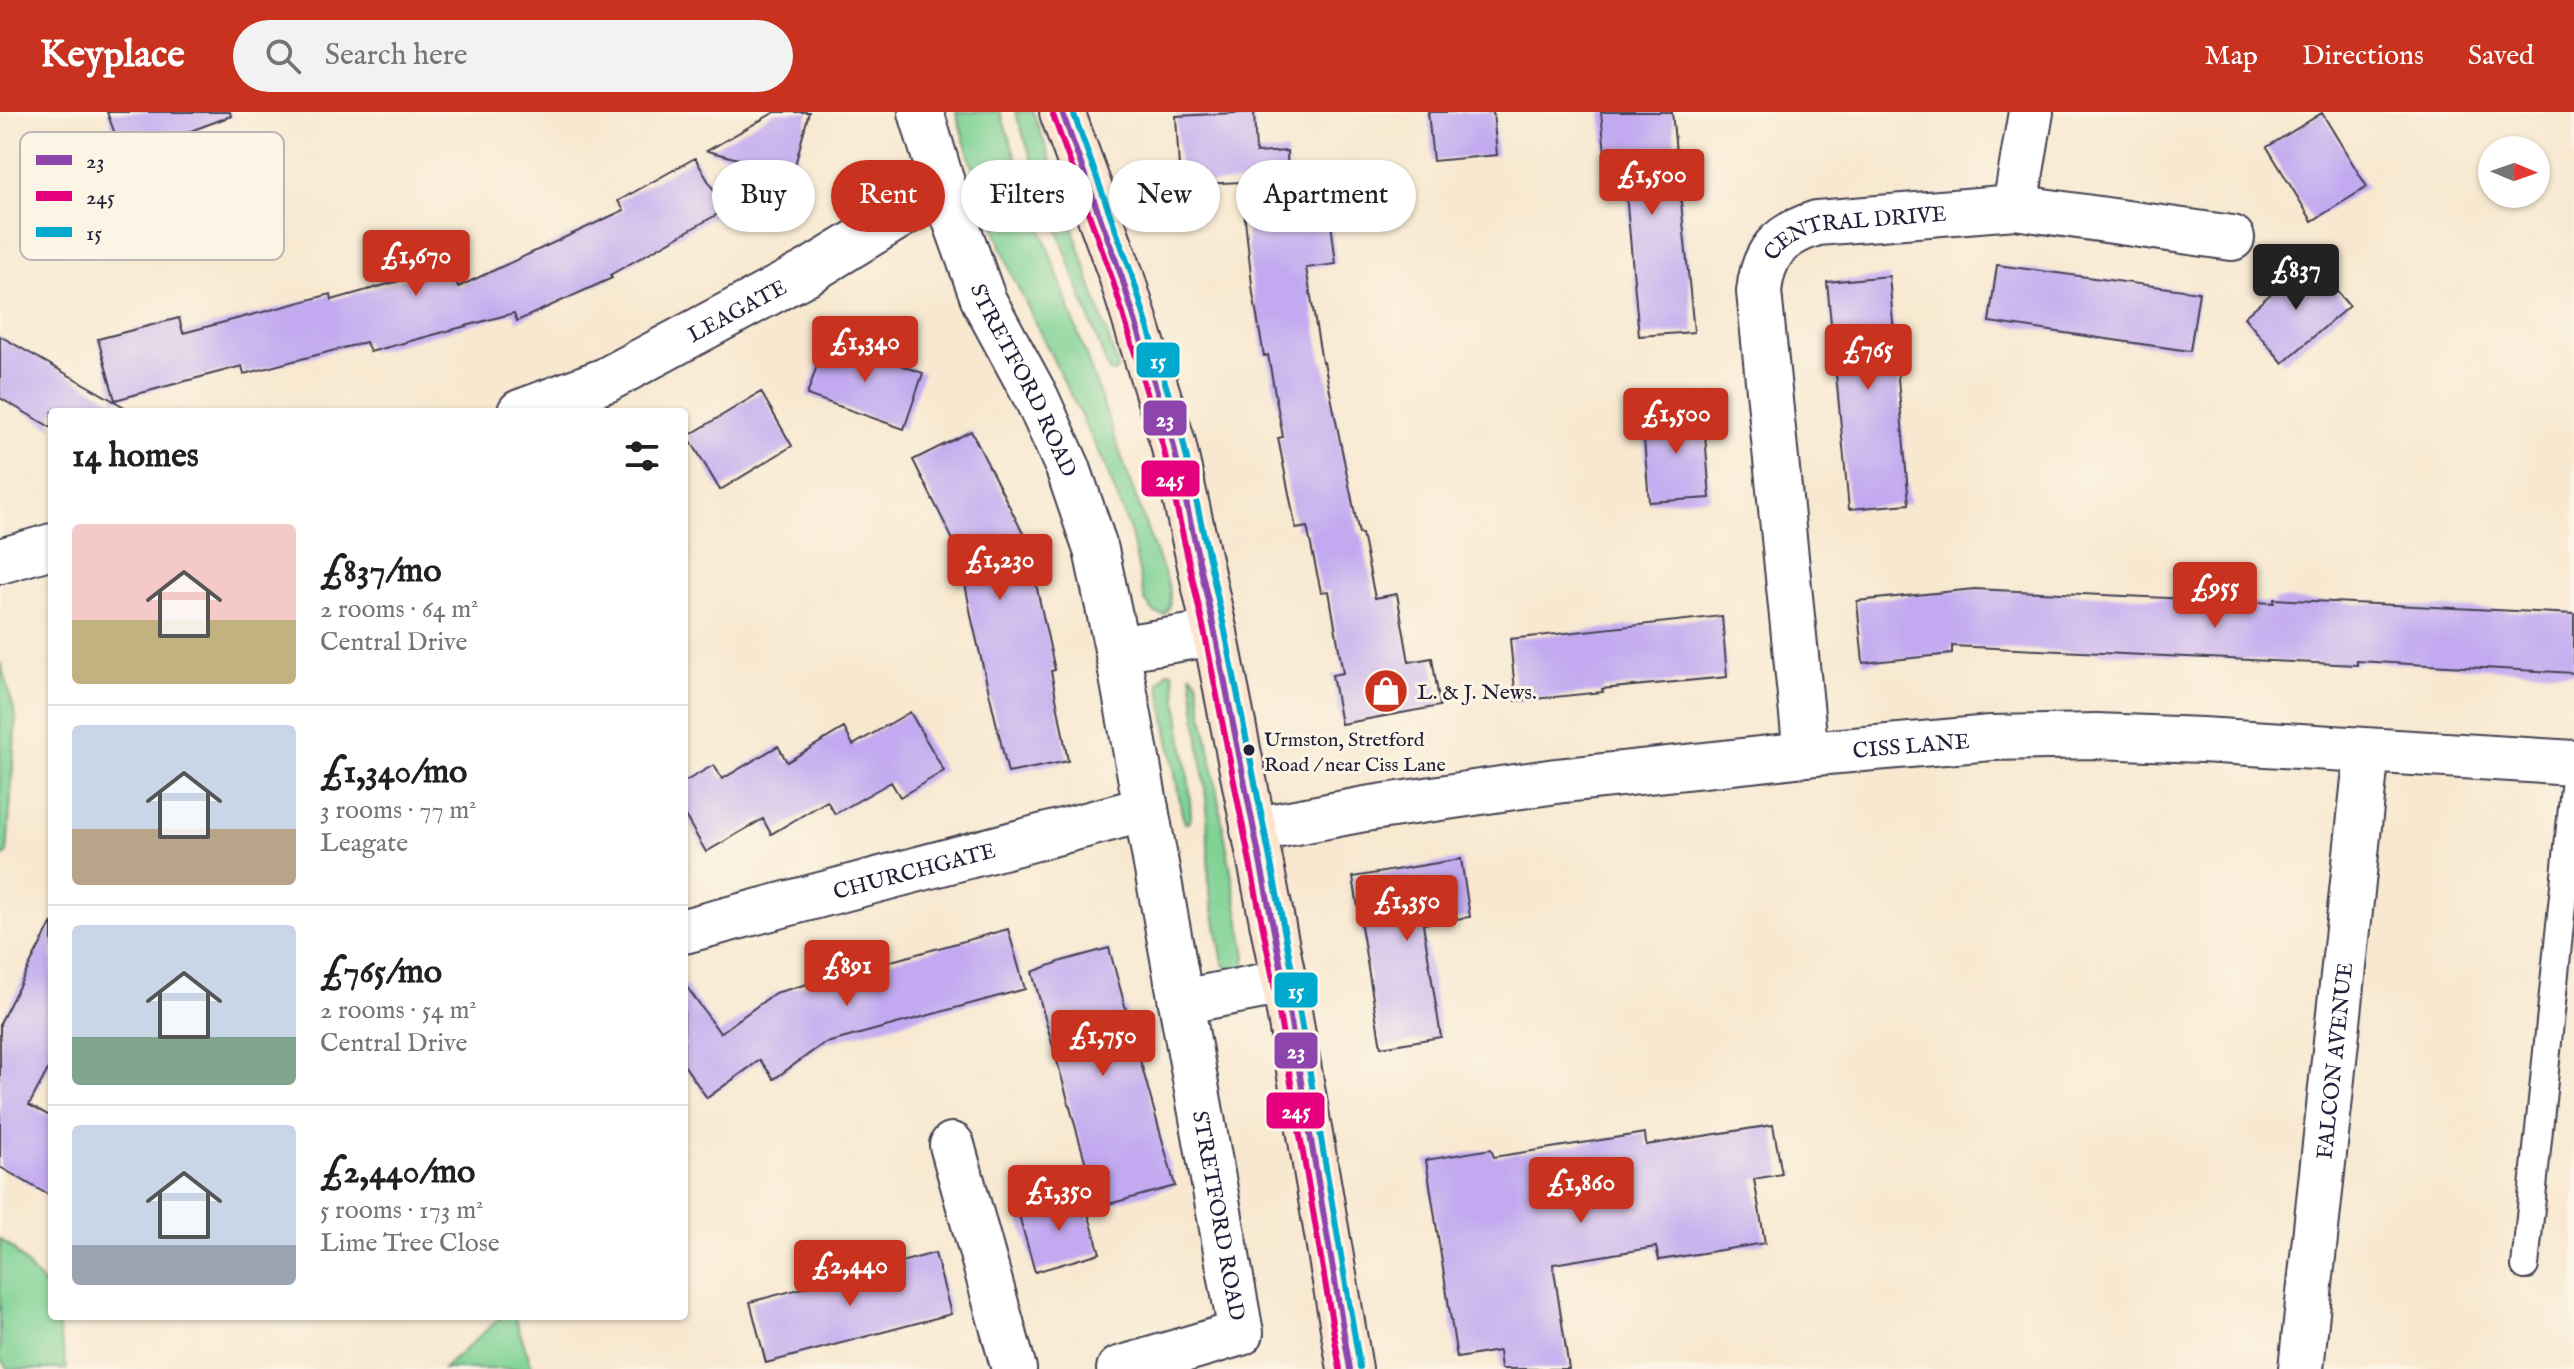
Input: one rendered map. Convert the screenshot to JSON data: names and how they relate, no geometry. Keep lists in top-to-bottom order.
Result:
{
  "streets": {
    "street": [
      "CENTRAL DRIVE",
      "LEAGATE",
      "STRETFORD ROAD",
      "CISS LANE",
      "CHURCHGATE",
      "FALCON AVENUE"
    ]
  },
  "crossings": [
    ["CENTRAL DRIVE", "CISS LANE"],
    ["STRETFORD ROAD", "CHURCHGATE"],
    ["CISS LANE", "FALCON AVENUE"]
  ],
  "places": {
    "shop": ["L. & J. News."],
    "other": ["Urmston, Stretford Road / near Ciss Lane"]
  },
  "lines": ["transit line 23", "transit line 15", "transit line 245"],
  "legend": ["23", "245", "15"],
  "north": "right",
  "page": {
    "header": "Keyplace",
    "search": "Search here",
    "nav": ["Map", "Directions", "Saved"],
    "price": [
      "£1,500",
      "£1,670",
      "£837",
      "£1,340",
      "£765",
      "£1,500",
      "£1,230",
      "£955",
      "£1,350",
      "£891",
      "£1,750",
      "£1,860",
      "£1,350",
      "£2,440"
    ],
    "chip": [
      "Buy",
      "Rent",
      "Filters",
      "New",
      "Apartment"
    ],
    "heading": "14 homes",
    "list": [
      {
        "name": "£837/mo",
        "note": "2 rooms · 64 m² · Central Drive"
      },
      {
        "name": "£1,340/mo",
        "note": "3 rooms · 77 m² · Leagate"
      },
      {
        "name": "£765/mo",
        "note": "2 rooms · 54 m² · Central Drive"
      },
      {
        "name": "£2,440/mo",
        "note": "5 rooms · 173 m² · Lime Tree Close"
      }
    ]
  }
}
